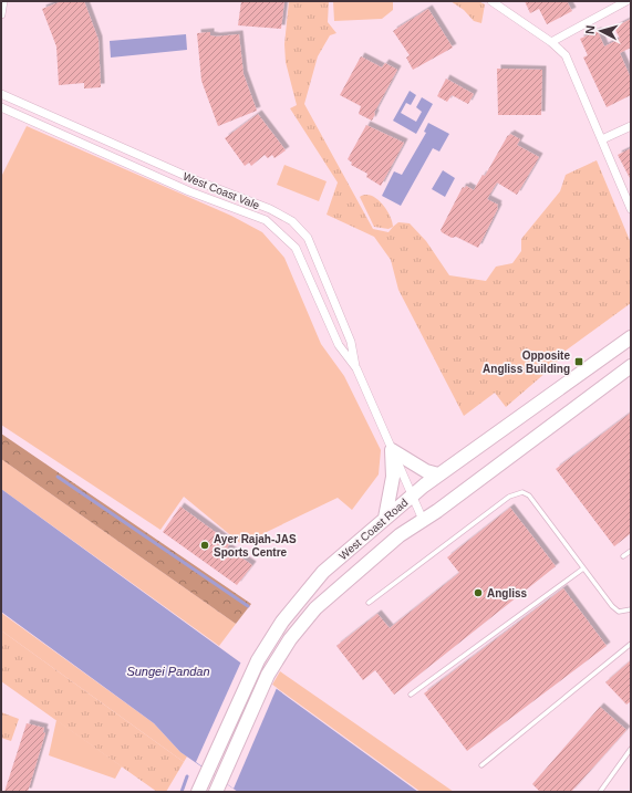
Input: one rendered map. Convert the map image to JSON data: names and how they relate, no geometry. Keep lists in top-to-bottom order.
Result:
{
  "streets": {
    "main road": ["West Coast Road"],
    "street": ["West Coast Vale"]
  },
  "crossings": [
    ["West Coast Vale", "West Coast Road"]
  ],
  "water": ["Sungei Pandan"],
  "places": {
    "transit": ["Opposite Angliss Building"],
    "other": ["Ayer Rajah-JAS Sports Centre", "Angliss"]
  },
  "north": "left"
}
